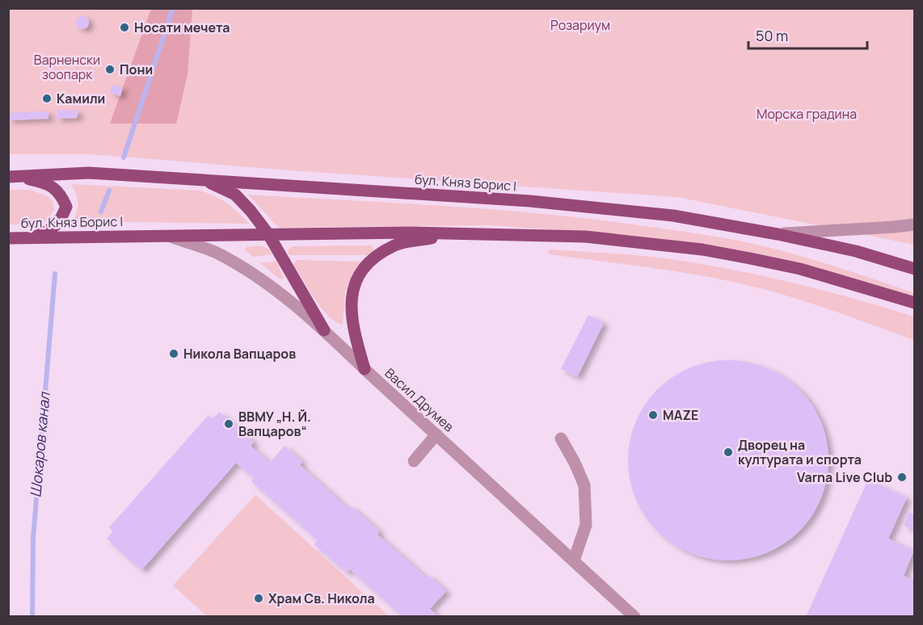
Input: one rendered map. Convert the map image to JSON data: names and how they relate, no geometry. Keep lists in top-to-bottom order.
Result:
{
  "streets": {
    "main road": ["бул. Княз Борис I"],
    "street": ["Васил Друмев"]
  },
  "crossings": [
    ["бул. Княз Борис I", "Васил Друмев"]
  ],
  "water": ["Шокаров канал"],
  "parks": ["Розариум", "Варненски зоопарк", "Морска градина"],
  "places": [
    "Носати мечета",
    "Пони",
    "Камили",
    "Никола Вапцаров",
    "MAZE",
    "ВВМУ „Н. Й. Вапцаров“",
    "Дворец на културата и спорта",
    "Varna Live Club",
    "Храм Св. Никола"
  ],
  "scale_bar": "50 m"
}
